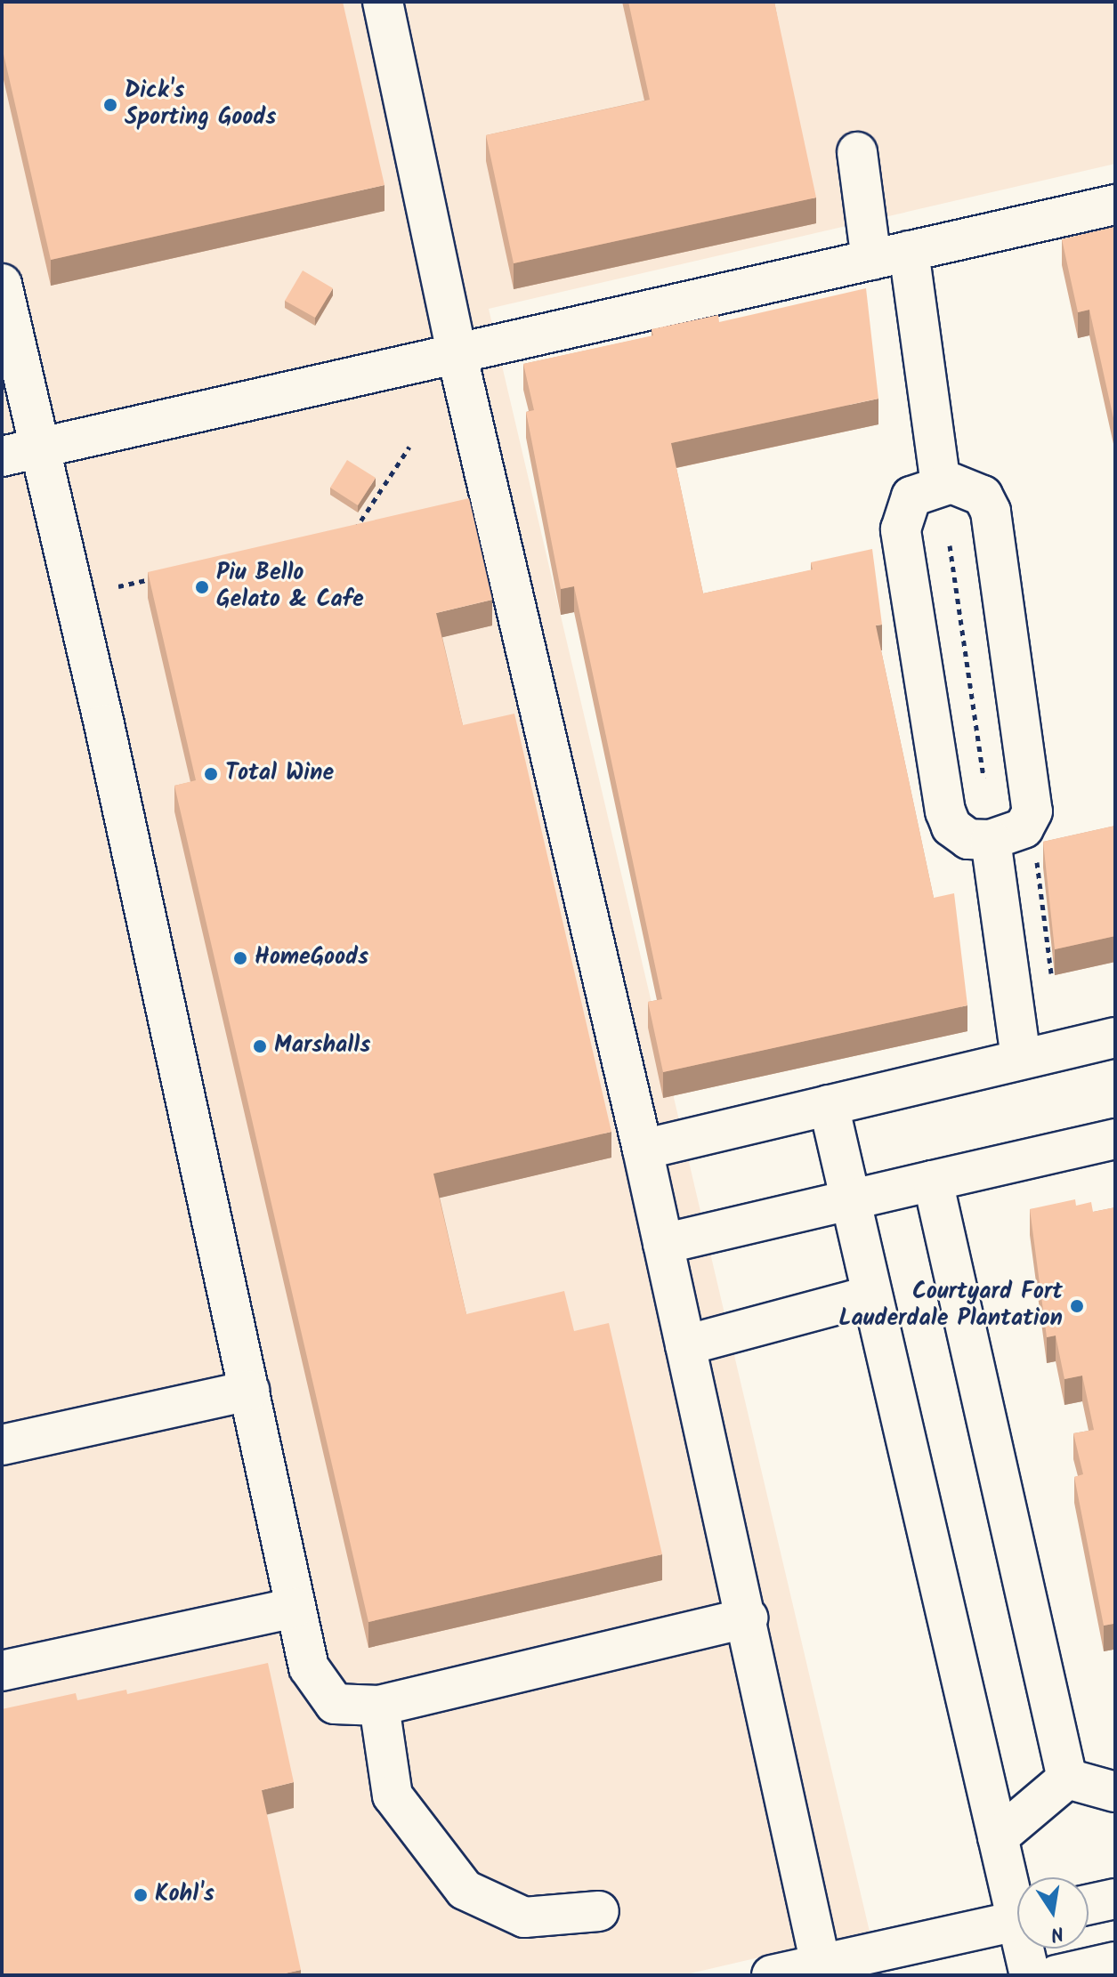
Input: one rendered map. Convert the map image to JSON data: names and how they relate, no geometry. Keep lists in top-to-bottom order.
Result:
{
  "places": [
    "Dick's Sporting Goods",
    "Piu Bello Gelato & Cafe",
    "Total Wine",
    "HomeGoods",
    "Marshalls",
    "Courtyard Fort Lauderdale Plantation",
    "Kohl's"
  ],
  "north": "bottom"
}
